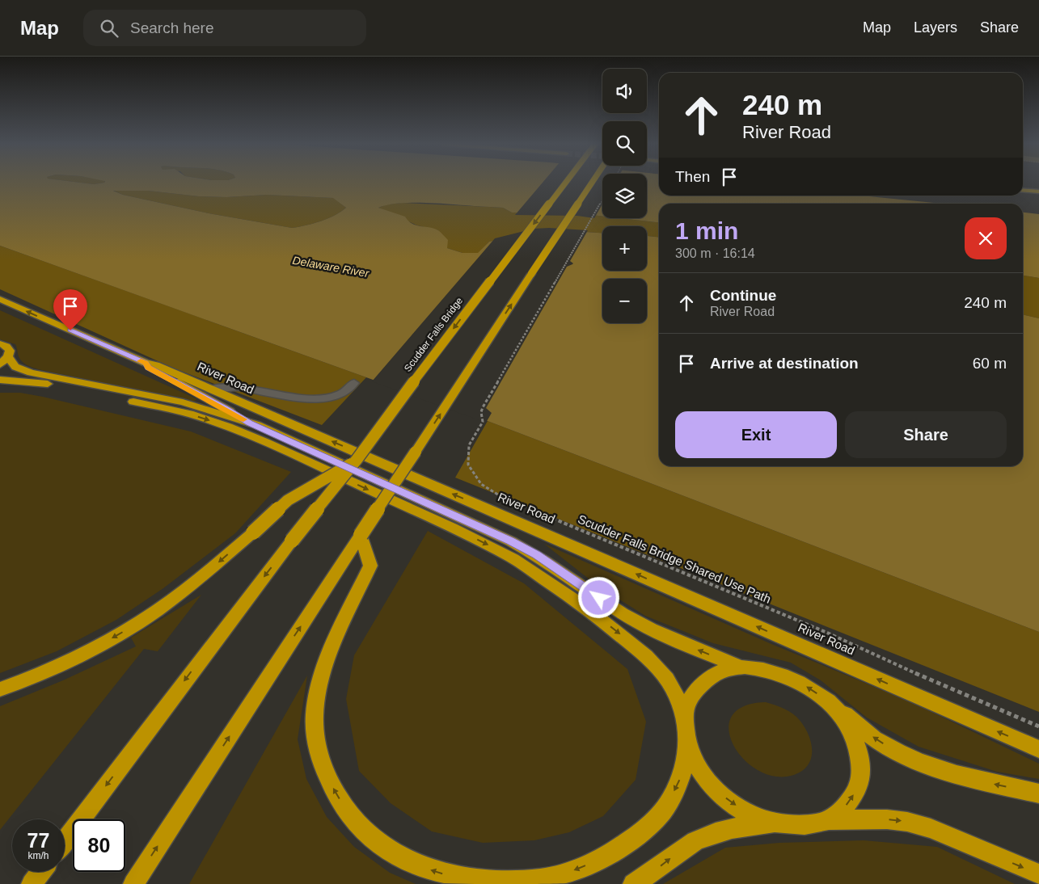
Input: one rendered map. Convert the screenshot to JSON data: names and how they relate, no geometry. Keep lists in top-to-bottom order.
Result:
{
  "streets": {
    "highway": ["Scudder Falls Bridge", "River Road"],
    "path": ["Scudder Falls Bridge Shared Use Path"]
  },
  "water": ["Delaware River"],
  "page": {
    "header": "Map",
    "search": "Search here",
    "nav": ["Map", "Layers", "Share"],
    "map_buttons": ["+", "−"],
    "turn": ["240 m", "River Road"],
    "then": "Then",
    "heading": ["1 min", "300 m · 16:14"],
    "list": [
      {
        "name": "Continue",
        "note": "River Road",
        "value": "240 m"
      },
      {
        "name": "Arrive at destination",
        "value": "60 m"
      }
    ],
    "buttons": ["Exit", "Share"],
    "speed": "77 km/h",
    "limit": "80"
  }
}
